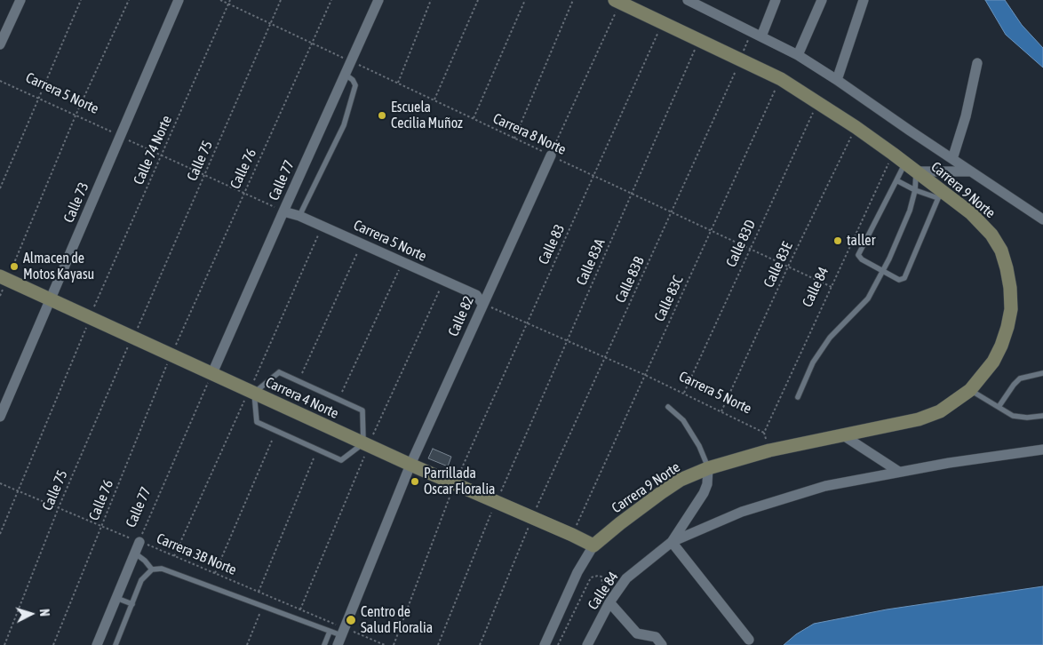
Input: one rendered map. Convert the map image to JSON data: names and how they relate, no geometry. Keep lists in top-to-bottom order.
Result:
{
  "streets": {
    "street": [
      "Carrera 5 Norte",
      "Calle 77",
      "Carrera 9 Norte",
      "Calle 73",
      "Calle 84",
      "Calle 82",
      "Carrera 4 Norte"
    ],
    "path": [
      "Carrera 8 Norte",
      "Calle 74 Norte",
      "Calle 75",
      "Calle 76",
      "Calle 83D",
      "Calle 83",
      "Calle 83A",
      "Calle 83E",
      "Calle 83B",
      "Calle 83C",
      "Carrera 3B Norte"
    ]
  },
  "crossings": [
    ["Carrera 5 Norte", "Calle 74 Norte"],
    ["Carrera 5 Norte", "Calle 75"],
    ["Carrera 5 Norte", "Calle 76"],
    ["Carrera 5 Norte", "Calle 77"],
    ["Carrera 5 Norte", "Calle 73"],
    ["Carrera 5 Norte", "Calle 83D"],
    ["Carrera 5 Norte", "Calle 83"],
    ["Carrera 5 Norte", "Calle 83A"],
    ["Carrera 5 Norte", "Calle 83E"],
    ["Carrera 5 Norte", "Calle 83B"],
    ["Carrera 5 Norte", "Calle 84"],
    ["Carrera 5 Norte", "Calle 83C"],
    ["Carrera 5 Norte", "Calle 82"],
    ["Carrera 8 Norte", "Calle 74 Norte"],
    ["Carrera 8 Norte", "Calle 75"],
    ["Carrera 8 Norte", "Calle 76"],
    ["Carrera 8 Norte", "Calle 77"],
    ["Carrera 8 Norte", "Calle 83D"],
    ["Carrera 8 Norte", "Calle 83"],
    ["Carrera 8 Norte", "Calle 83A"],
    ["Carrera 8 Norte", "Calle 83E"],
    ["Carrera 8 Norte", "Calle 83B"],
    ["Carrera 8 Norte", "Calle 84"],
    ["Carrera 8 Norte", "Calle 83C"],
    ["Carrera 8 Norte", "Calle 82"],
    ["Calle 75", "Carrera 3B Norte"],
    ["Calle 76", "Carrera 3B Norte"],
    ["Calle 77", "Carrera 4 Norte"],
    ["Calle 77", "Carrera 3B Norte"],
    ["Carrera 9 Norte", "Calle 83D"],
    ["Carrera 9 Norte", "Calle 83"],
    ["Carrera 9 Norte", "Calle 83A"],
    ["Carrera 9 Norte", "Calle 83E"],
    ["Carrera 9 Norte", "Calle 83B"],
    ["Carrera 9 Norte", "Calle 84"],
    ["Carrera 9 Norte", "Calle 83C"],
    ["Carrera 9 Norte", "Carrera 4 Norte"],
    ["Calle 73", "Carrera 4 Norte"],
    ["Calle 84", "Carrera 4 Norte"],
    ["Calle 82", "Carrera 4 Norte"],
    ["Calle 82", "Carrera 3B Norte"]
  ],
  "places": [
    "Escuela Cecilia Muñoz",
    "taller",
    "Almacen de Motos Kayasu",
    "Parrillada Oscar Floralia",
    "Centro de Salud Floralia"
  ],
  "north": "right"
}
